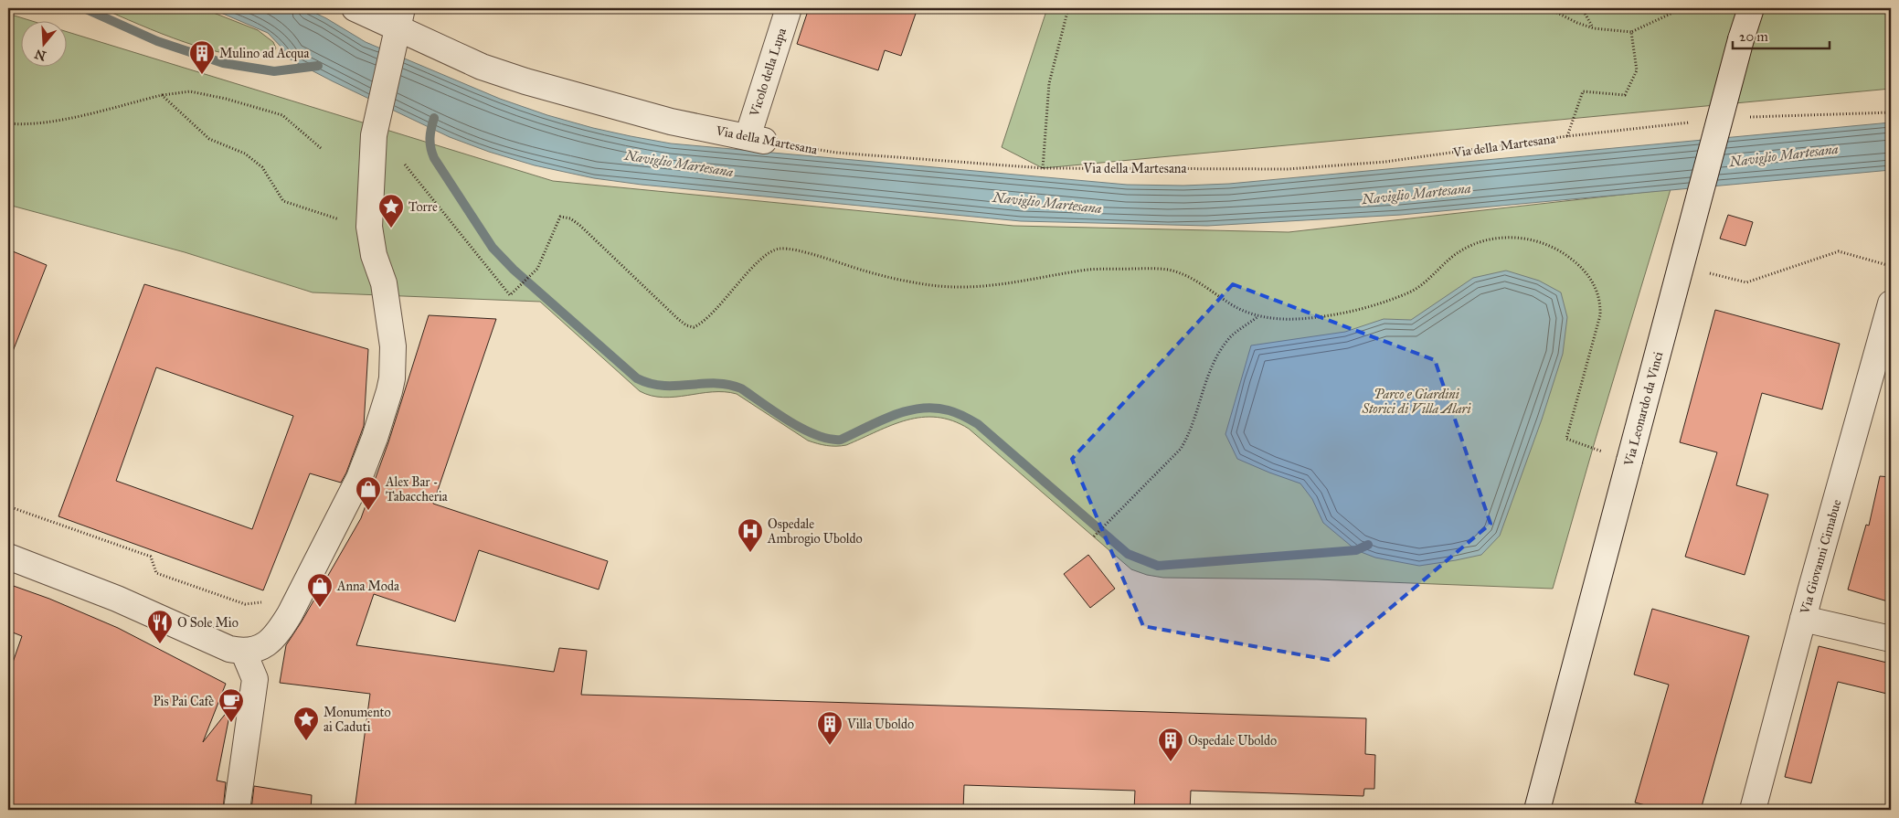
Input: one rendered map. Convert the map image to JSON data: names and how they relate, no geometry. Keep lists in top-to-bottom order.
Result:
{
  "streets": {
    "street": [
      "Vicolo della Lupa",
      "Via della Martesana",
      "Via Leonardo da Vinci",
      "Via Giovanni Cimabue"
    ]
  },
  "crossings": [
    ["Vicolo della Lupa", "Via della Martesana"]
  ],
  "water": ["Naviglio Martesana"],
  "parks": ["Parco e Giardini Storici di Villa Alari"],
  "places": {
    "building": ["Mulino ad Acqua", "Villa Uboldo", "Ospedale Uboldo"],
    "place": ["Torre", "Monumento ai Caduti"],
    "shop": ["Alex Bar - Tabaccheria", "Anna Moda"],
    "hospital": ["Ospedale Ambrogio Uboldo"],
    "restaurant": ["O Sole Mio"],
    "cafe": ["Pis Pai Cafè"]
  },
  "scale_bar": "20 m",
  "north": "bottom"
}
